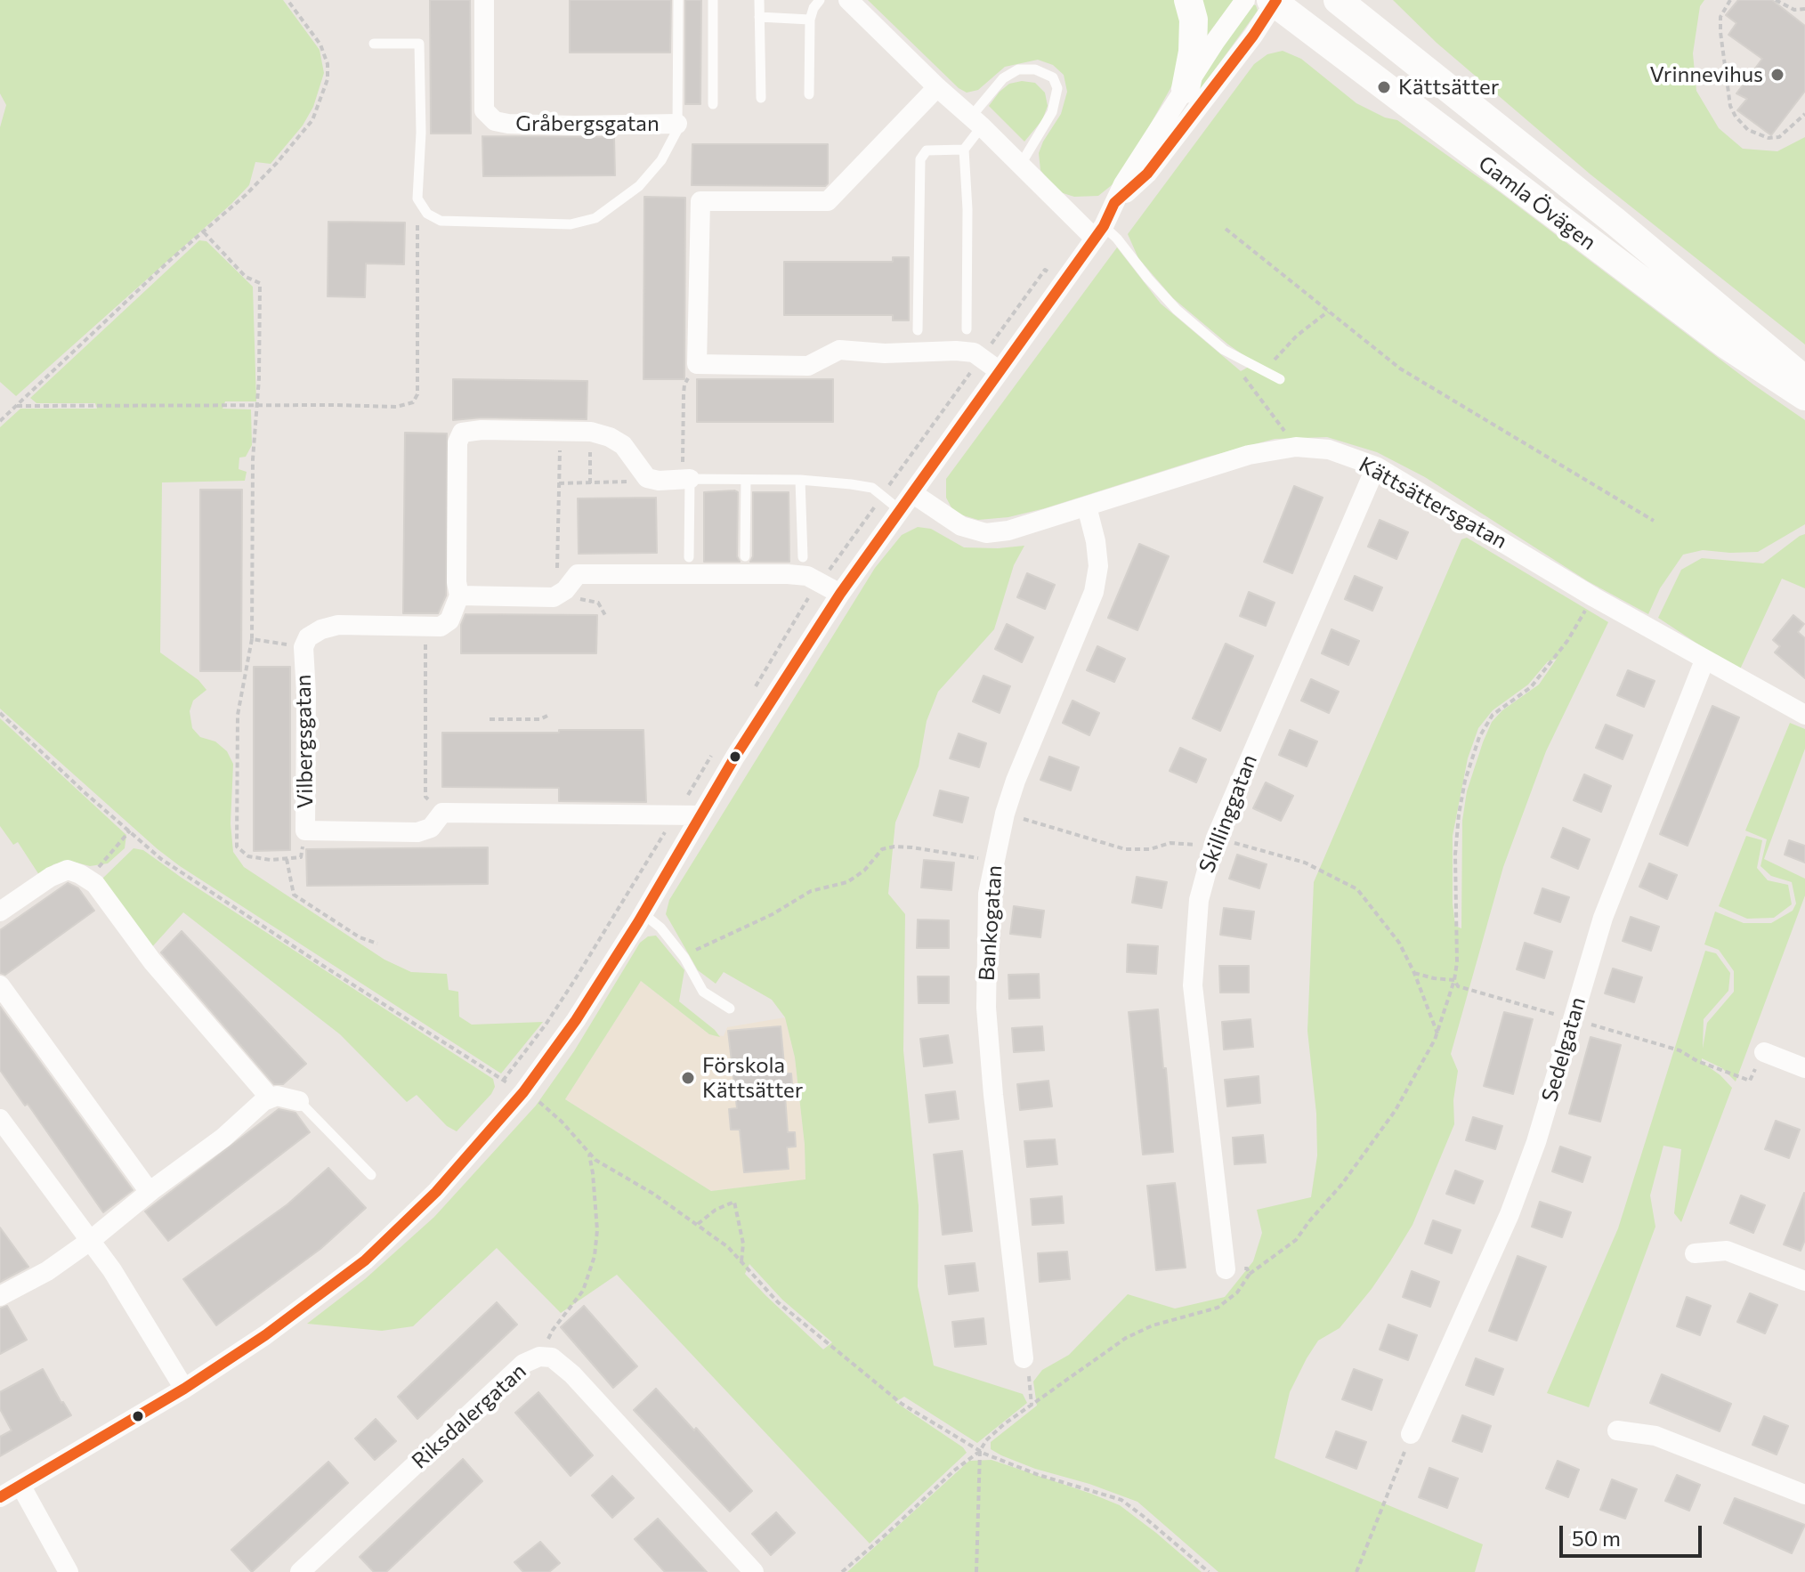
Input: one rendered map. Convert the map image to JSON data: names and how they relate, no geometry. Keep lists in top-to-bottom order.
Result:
{
  "streets": {
    "main road": ["Gamla Övägen"],
    "street": [
      "Gråbergsgatan",
      "Kättsättersgatan",
      "Vilbergsgatan",
      "Skillinggatan",
      "Bankogatan",
      "Sedelgatan",
      "Riksdalergatan"
    ]
  },
  "crossings": [
    ["Kättsättersgatan", "Skillinggatan"],
    ["Kättsättersgatan", "Bankogatan"],
    ["Kättsättersgatan", "Sedelgatan"]
  ],
  "places": ["Vrinnevihus", "Kättsätter", "Förskola Kättsätter"],
  "scale_bar": "50 m"
}
